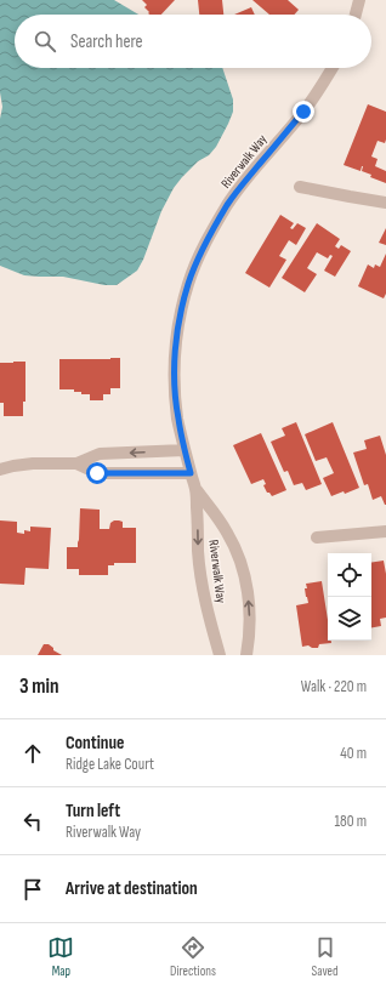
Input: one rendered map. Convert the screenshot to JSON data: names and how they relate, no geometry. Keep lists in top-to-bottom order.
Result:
{
  "streets": {
    "street": ["Riverwalk Way"]
  },
  "page": {
    "search": "Search here",
    "heading": ["3 min", "Walk · 220 m"],
    "list": [
      ["Continue", "Ridge Lake Court", "40 m"],
      ["Turn left", "Riverwalk Way", "180 m"],
      "Arrive at destination"
    ],
    "nav": ["Map", "Directions", "Saved"]
  }
}
